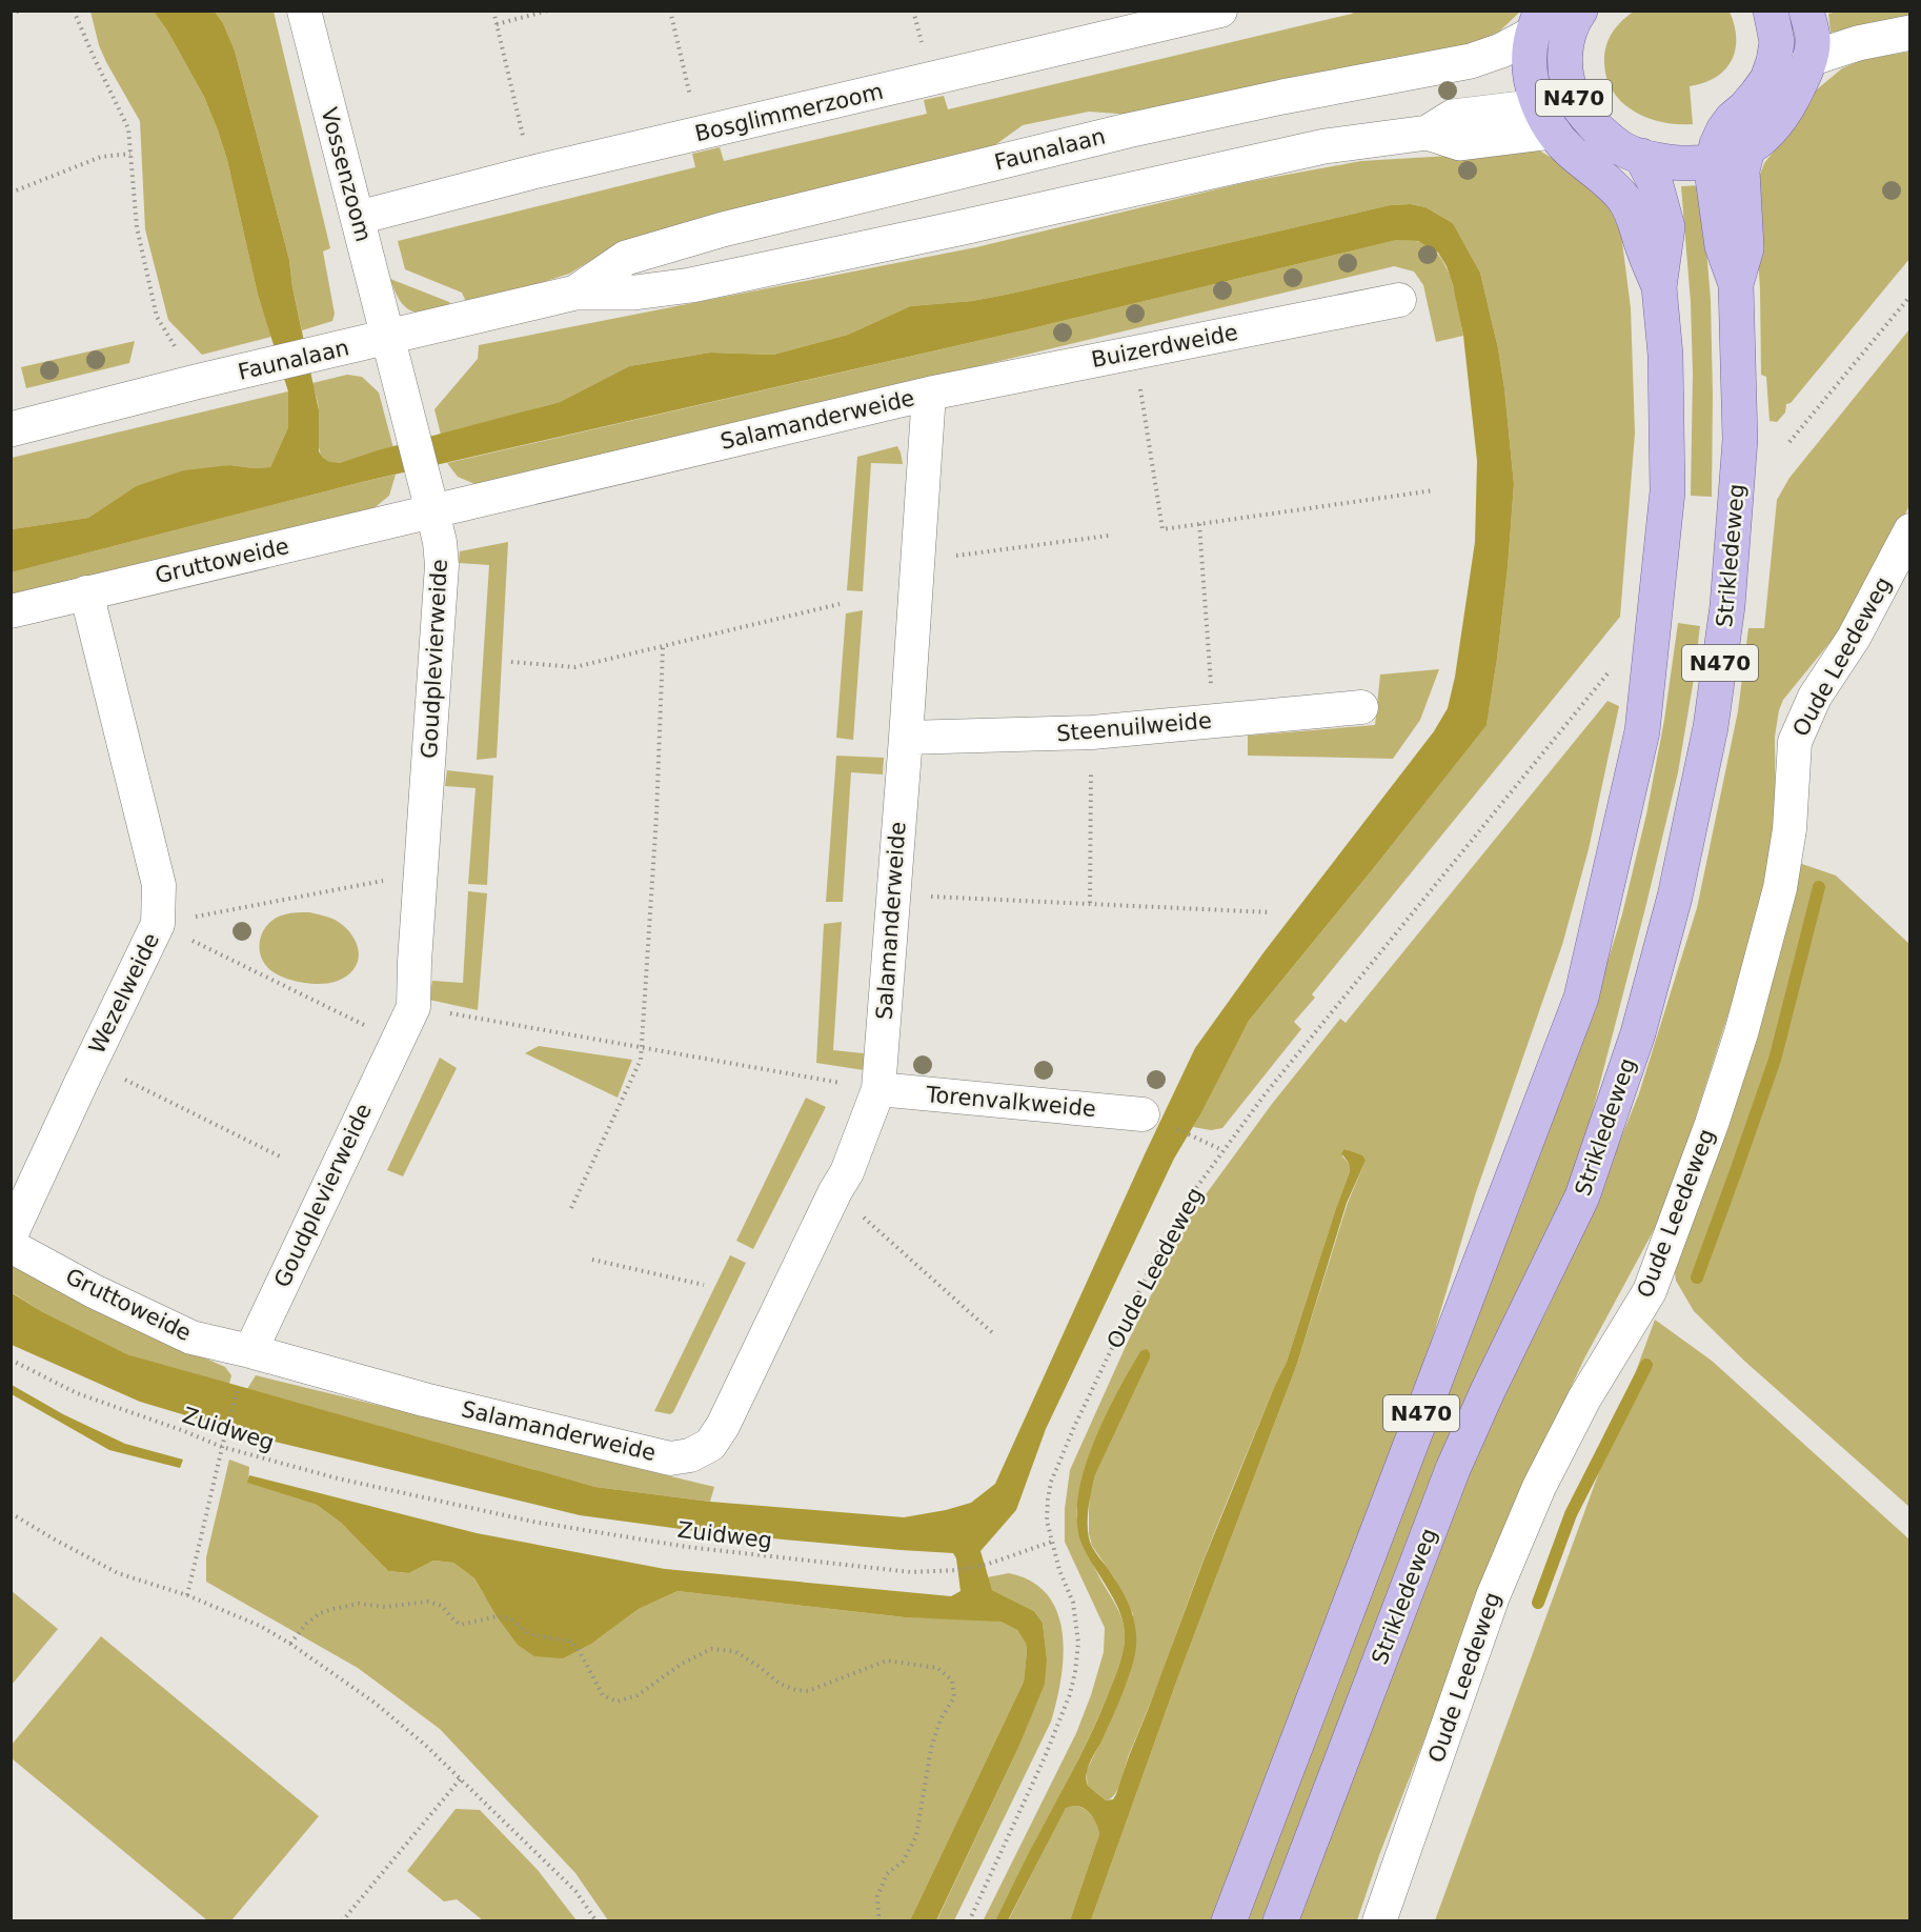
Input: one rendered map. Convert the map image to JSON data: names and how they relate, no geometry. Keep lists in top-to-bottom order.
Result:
{
  "streets": {
    "main road": ["N470", "Strikledeweg"],
    "street": [
      "Bosglimmerzoom",
      "Faunalaan",
      "Vossenzoom",
      "Buizerdweide",
      "Salamanderweide",
      "Gruttoweide",
      "Oude Leedeweg",
      "Goudplevierweide",
      "Steenuilweide",
      "Wezelweide",
      "Torenvalkweide"
    ],
    "path": ["Zuidweg"]
  },
  "crossings": [
    ["N470", "Faunalaan"],
    ["N470", "Strikledeweg"],
    ["Bosglimmerzoom", "Vossenzoom"],
    ["Faunalaan", "Vossenzoom"],
    ["Faunalaan", "Goudplevierweide"],
    ["Vossenzoom", "Goudplevierweide"],
    ["Buizerdweide", "Salamanderweide"],
    ["Salamanderweide", "Gruttoweide"],
    ["Salamanderweide", "Goudplevierweide"],
    ["Salamanderweide", "Steenuilweide"],
    ["Salamanderweide", "Torenvalkweide"],
    ["Gruttoweide", "Goudplevierweide"],
    ["Gruttoweide", "Wezelweide"],
    ["Oude Leedeweg", "Zuidweg"]
  ]
}
